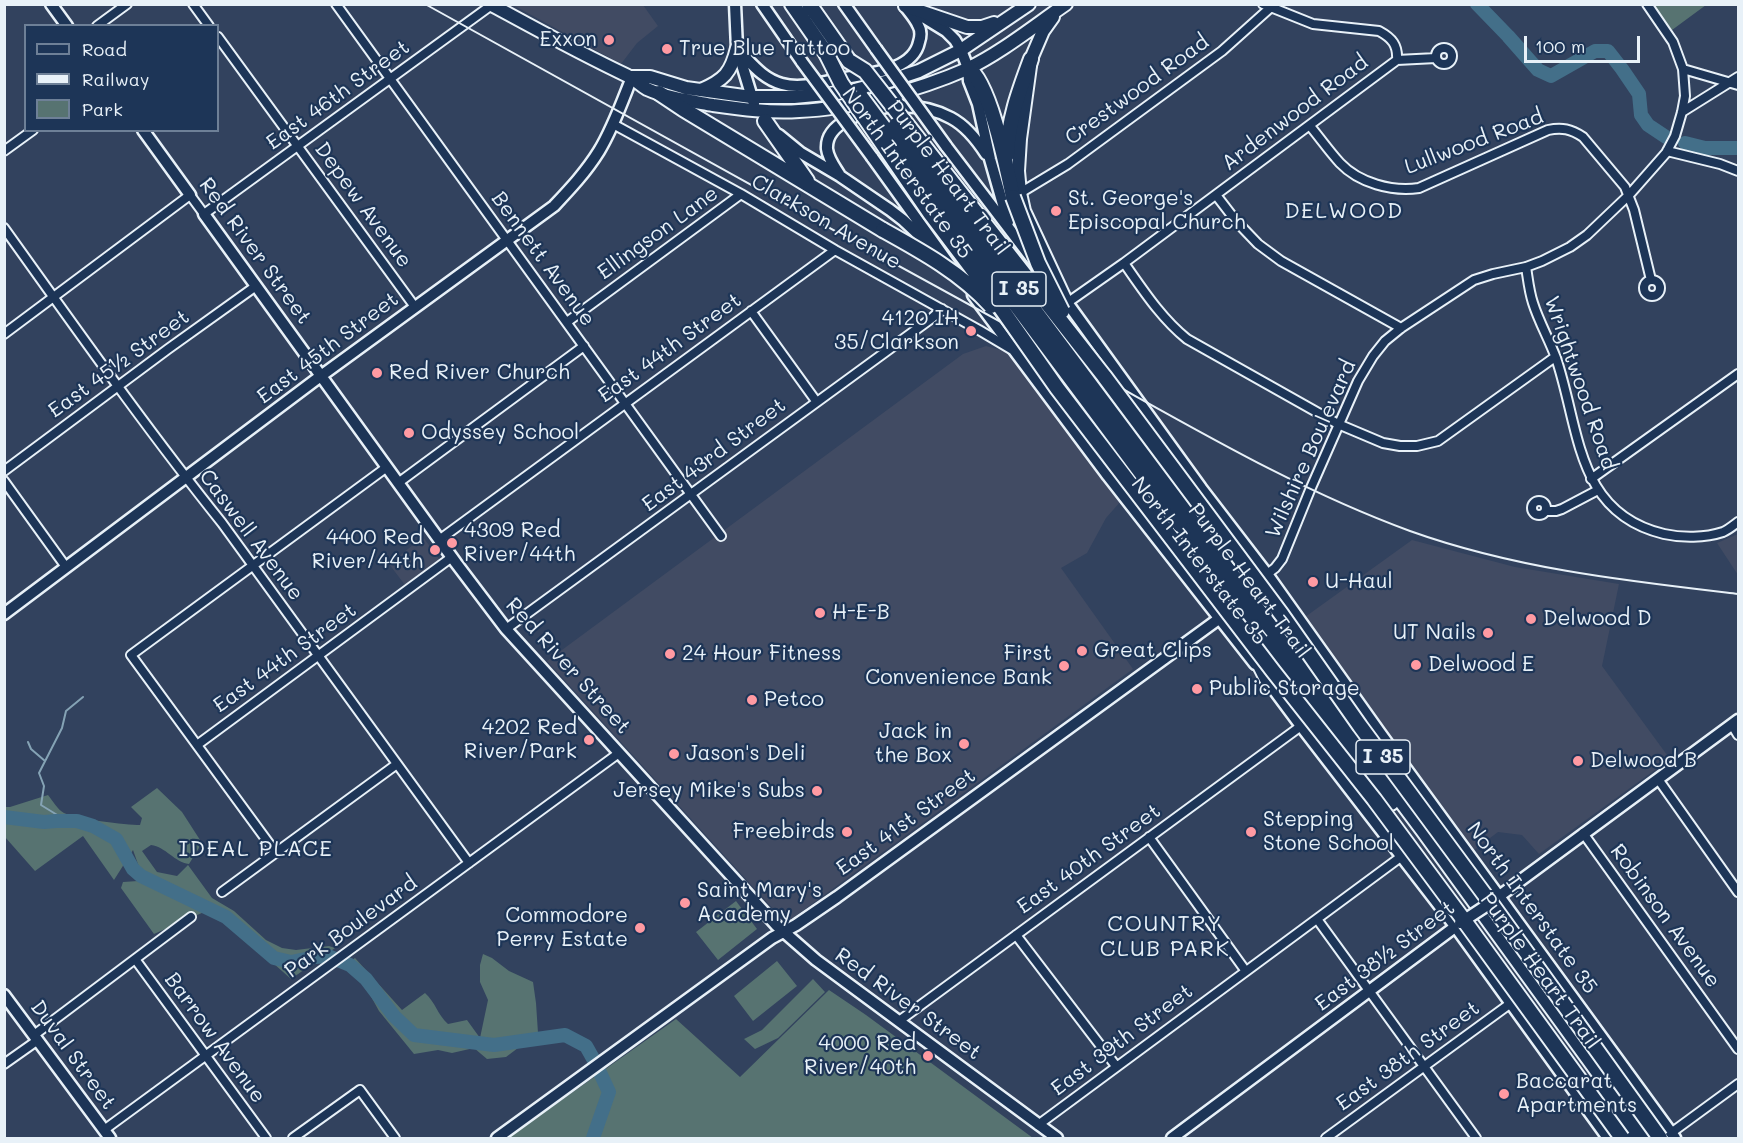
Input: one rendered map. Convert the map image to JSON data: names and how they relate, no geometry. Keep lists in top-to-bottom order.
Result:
{
  "streets": {
    "highway": ["Purple Heart Trail", "I 35"],
    "main road": [
      "North Interstate 35",
      "Red River Street",
      "East 45th Street",
      "East 41st Street",
      "East 38½ Street",
      "Duval Street"
    ],
    "street": [
      "Crestwood Road",
      "East 46th Street",
      "Ardenwood Road",
      "Lullwood Road",
      "Depew Avenue",
      "Clarkson Avenue",
      "Ellingson Lane",
      "Bennett Avenue",
      "East 44th Street",
      "East 45½ Street",
      "Wrightwood Road",
      "Wilshire Boulevard",
      "East 43rd Street",
      "Caswell Avenue",
      "East 40th Street",
      "Robinson Avenue",
      "Park Boulevard",
      "Barrow Avenue",
      "East 39th Street",
      "East 38th Street"
    ]
  },
  "crossings": [
    ["East 46th Street", "Depew Avenue"],
    ["East 46th Street", "Red River Street"],
    ["East 46th Street", "Bennett Avenue"],
    ["Ardenwood Road", "Lullwood Road"],
    ["Ardenwood Road", "North Interstate 35"],
    ["Lullwood Road", "Wilshire Boulevard"],
    ["North Interstate 35", "Purple Heart Trail"],
    ["North Interstate 35", "Clarkson Avenue"],
    ["North Interstate 35", "Wilshire Boulevard"],
    ["North Interstate 35", "East 41st Street"],
    ["North Interstate 35", "East 40th Street"],
    ["North Interstate 35", "East 38½ Street"],
    ["North Interstate 35", "East 39th Street"],
    ["North Interstate 35", "East 38th Street"],
    ["Depew Avenue", "East 45th Street"],
    ["Clarkson Avenue", "Ellingson Lane"],
    ["Clarkson Avenue", "East 45th Street"],
    ["Clarkson Avenue", "East 44th Street"],
    ["Clarkson Avenue", "East 43rd Street"],
    ["Ellingson Lane", "Bennett Avenue"],
    ["Red River Street", "East 45th Street"],
    ["Red River Street", "East 44th Street"],
    ["Red River Street", "East 45½ Street"],
    ["Red River Street", "East 43rd Street"],
    ["Red River Street", "East 41st Street"],
    ["Red River Street", "East 40th Street"],
    ["Red River Street", "Park Boulevard"],
    ["Red River Street", "East 39th Street"],
    ["Bennett Avenue", "East 45th Street"],
    ["Bennett Avenue", "East 44th Street"],
    ["Bennett Avenue", "East 43rd Street"],
    ["East 45th Street", "Caswell Avenue"],
    ["East 44th Street", "Caswell Avenue"],
    ["East 45½ Street", "Caswell Avenue"],
    ["Wrightwood Road", "Wilshire Boulevard"],
    ["Caswell Avenue", "Park Boulevard"],
    ["Robinson Avenue", "East 38½ Street"],
    ["Park Boulevard", "Barrow Avenue"],
    ["Park Boulevard", "Duval Street"]
  ],
  "districts": ["DELWOOD", "IDEAL PLACE", "COUNTRY CLUB PARK"],
  "places": [
    "Exxon",
    "True Blue Tattoo",
    "St. George's Episcopal Church",
    "4120 IH 35/Clarkson",
    "Red River Church",
    "Odyssey School",
    "4309 Red River/44th",
    "4400 Red River/44th",
    "U-Haul",
    "H-E-B",
    "Delwood D",
    "UT Nails",
    "Great Clips",
    "24 Hour Fitness",
    "Delwood E",
    "First Convenience Bank",
    "Public Storage",
    "Petco",
    "4202 Red River/Park",
    "Jack in the Box",
    "Jason's Deli",
    "Delwood B",
    "Jersey Mike's Subs",
    "Freebirds",
    "Stepping Stone School",
    "Saint Mary's Academy",
    "Commodore Perry Estate",
    "4000 Red River/40th",
    "Baccarat Apartments"
  ],
  "legend": ["Road", "Railway", "Park"],
  "scale_bar": "100 m"
}
